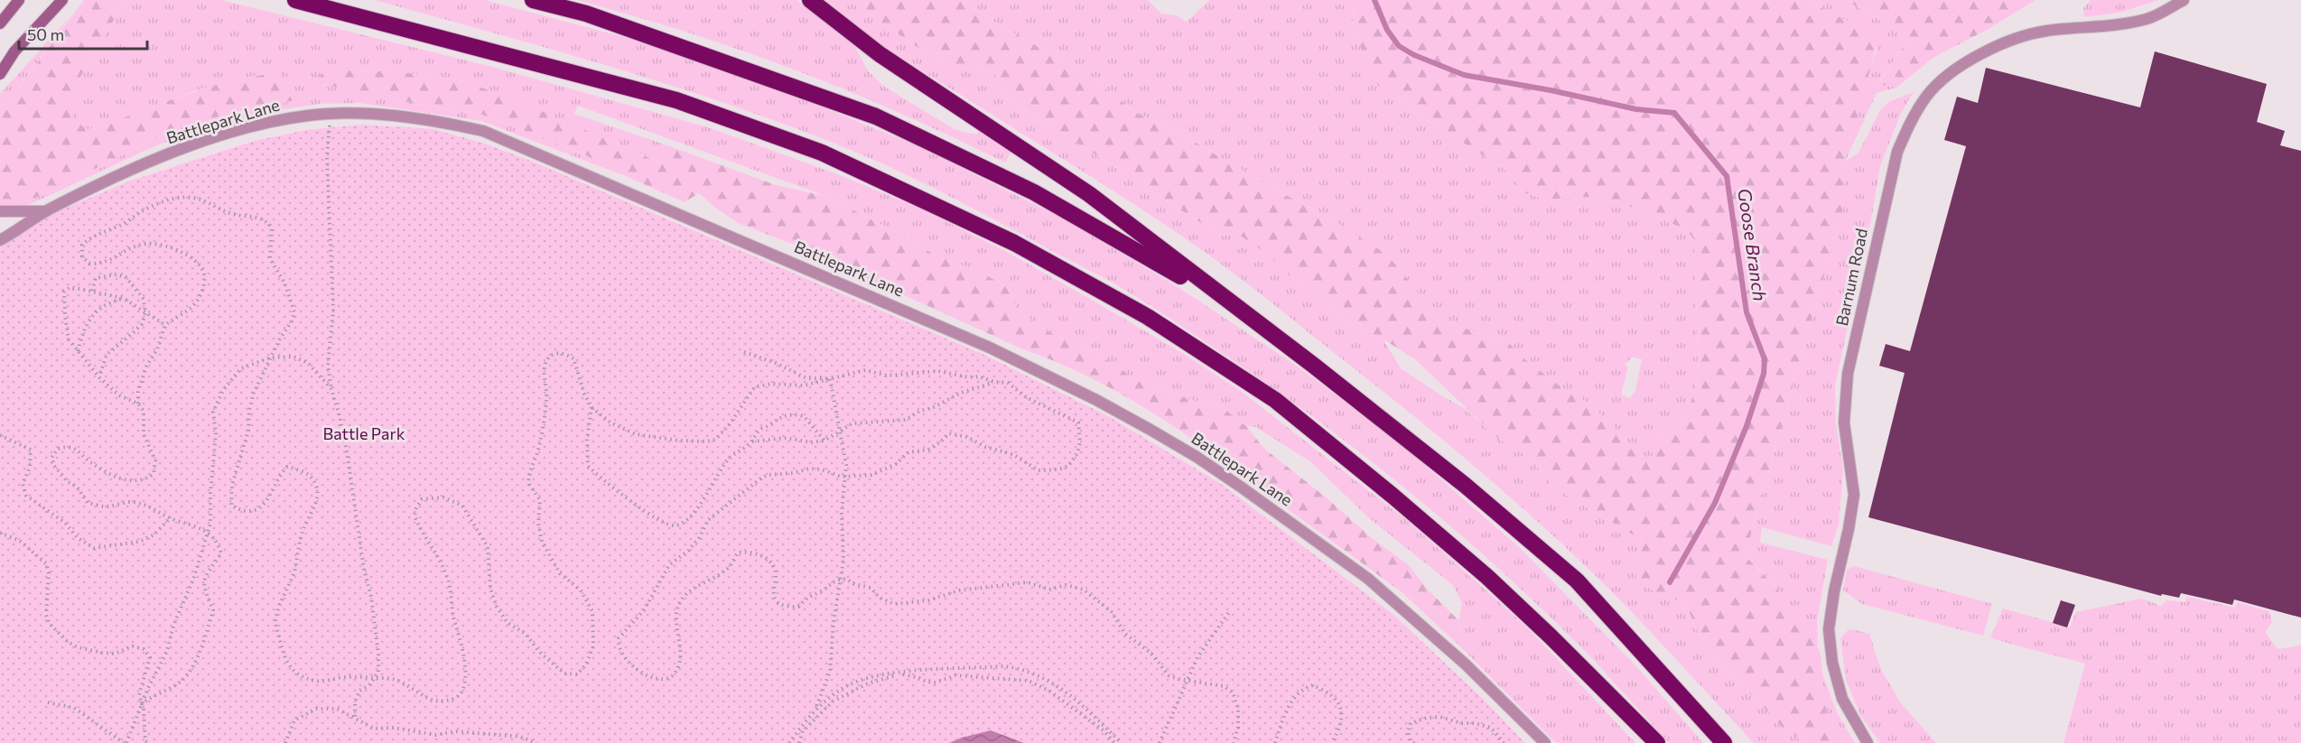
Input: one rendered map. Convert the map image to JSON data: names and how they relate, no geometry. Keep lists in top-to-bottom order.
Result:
{
  "streets": {
    "street": ["Battlepark Lane", "Barnum Road"]
  },
  "water": ["Goose Branch"],
  "parks": ["Battle Park"],
  "scale_bar": "50 m"
}
